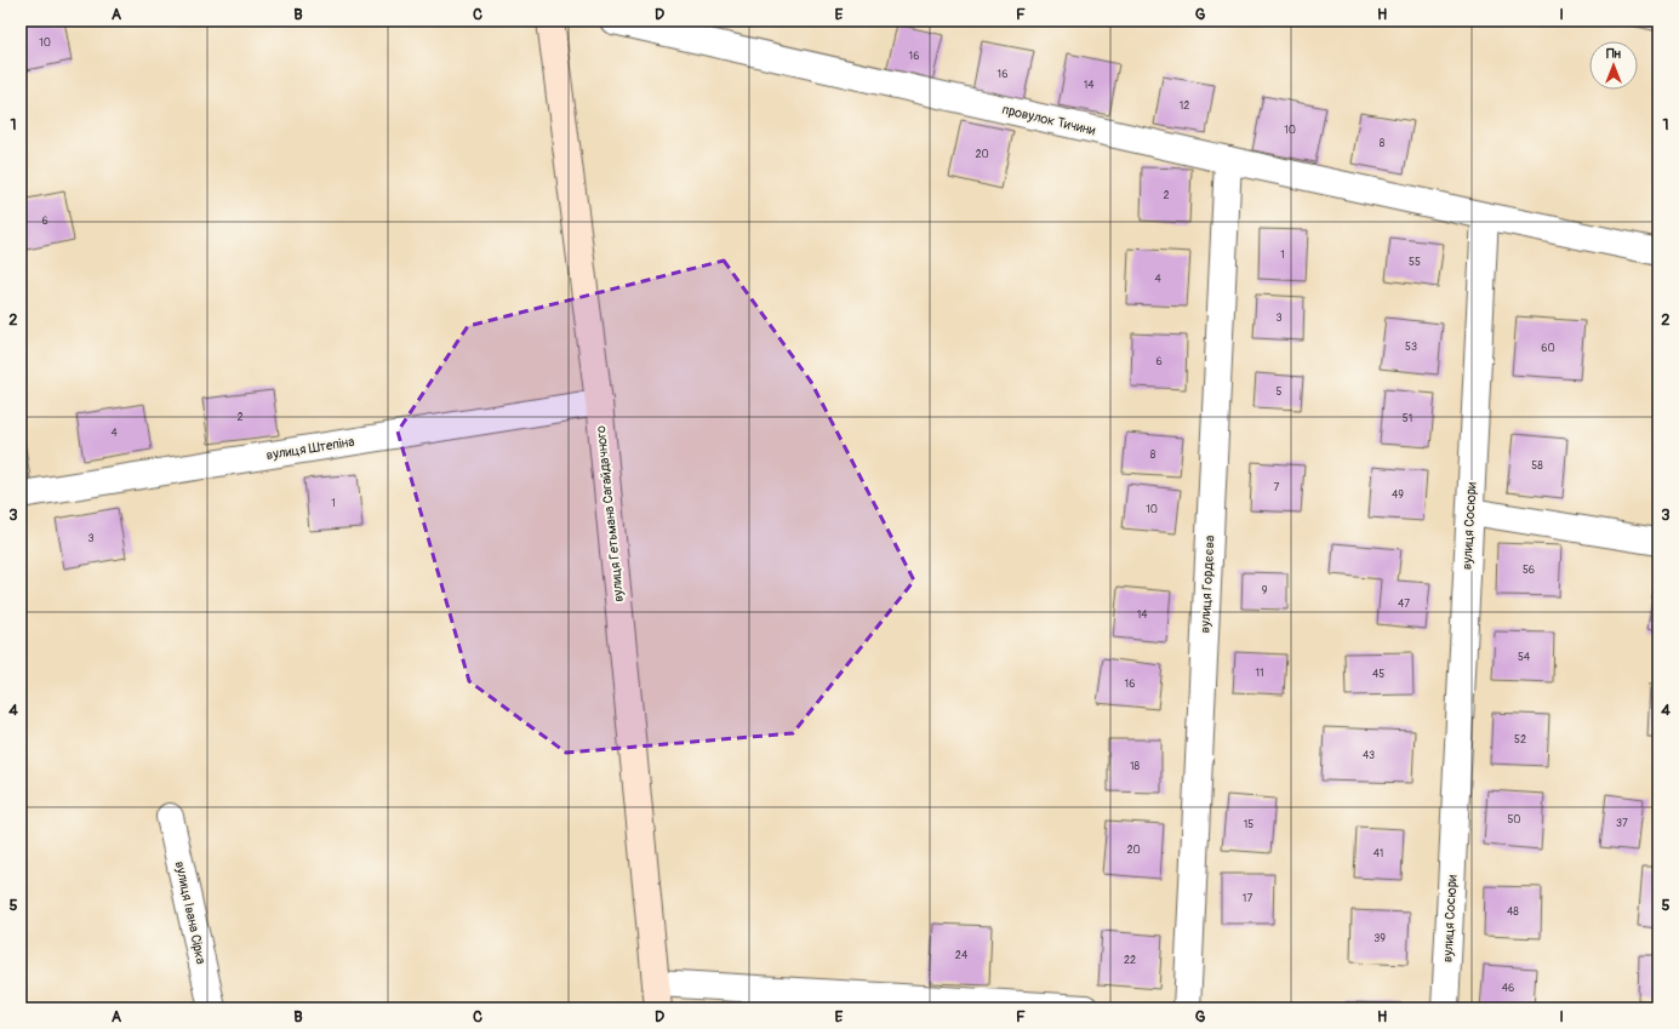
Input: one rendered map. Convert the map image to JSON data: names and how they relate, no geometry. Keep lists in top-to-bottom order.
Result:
{
  "streets": {
    "main road": ["вулиця Гетьмана Сагайдачного"],
    "street": [
      "провулок Тичини",
      "вулиця Штепіна",
      "вулиця Сосюри",
      "вулиця Гордєєва",
      "вулиця Івана Сірка"
    ]
  },
  "crossings": [
    ["провулок Тичини", "вулиця Сосюри"],
    ["провулок Тичини", "вулиця Гордєєва"],
    ["вулиця Штепіна", "вулиця Гетьмана Сагайдачного"]
  ],
  "house_numbers": [
    "10",
    "16",
    "16",
    "14",
    "12",
    "10",
    "8",
    "20",
    "2",
    "6",
    "1",
    "55",
    "4",
    "3",
    "53",
    "60",
    "6",
    "5",
    "2",
    "51",
    "4",
    "8",
    "58",
    "7",
    "49",
    "1",
    "10",
    "3",
    "56",
    "9",
    "47",
    "14",
    "54",
    "11",
    "45",
    "16",
    "52",
    "43",
    "18",
    "50",
    "37",
    "15",
    "20",
    "41",
    "17",
    "48",
    "39",
    "24",
    "22",
    "46"
  ],
  "north": "top",
  "grid": {
    "columns": [
      "A",
      "B",
      "C",
      "D",
      "E",
      "F",
      "G",
      "H",
      "I"
    ],
    "rows": [
      "1",
      "2",
      "3",
      "4",
      "5"
    ]
  }
}
